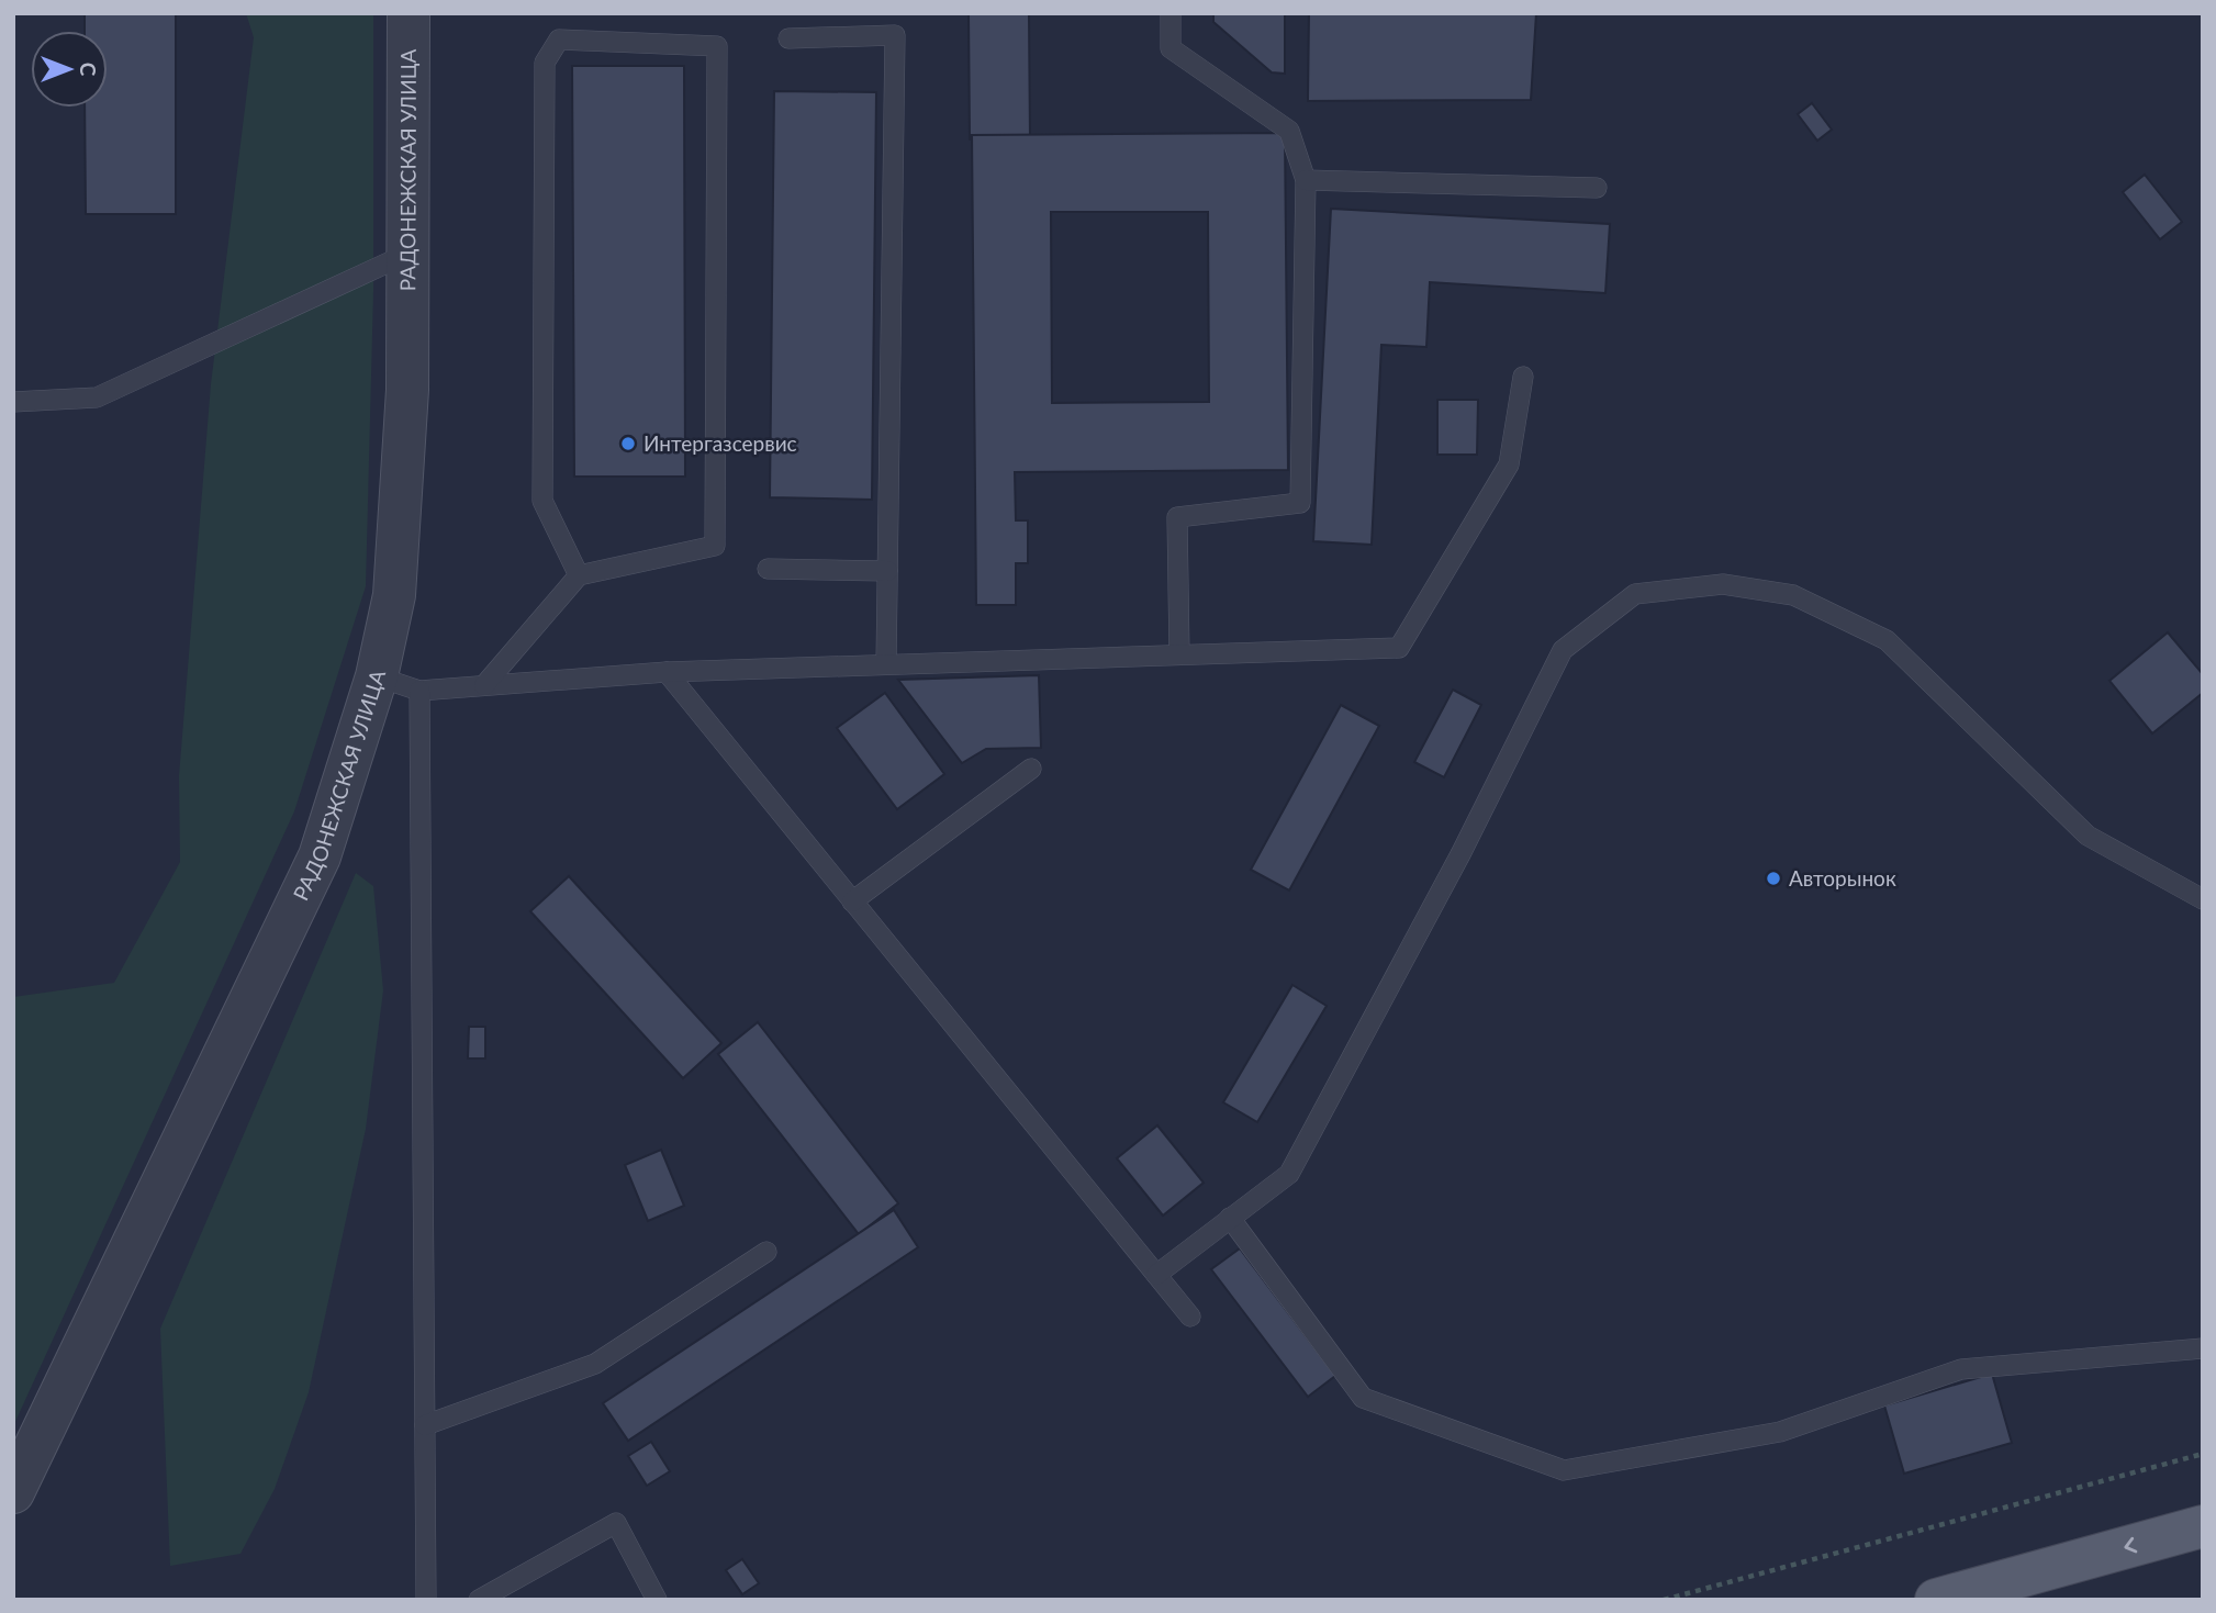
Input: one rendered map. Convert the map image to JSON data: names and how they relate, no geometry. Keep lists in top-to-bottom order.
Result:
{
  "streets": {
    "street": ["РАДОНЕЖСКАЯ УЛИЦА"]
  },
  "places": ["Интергазсервис", "Авторынок"],
  "north": "right"
}
